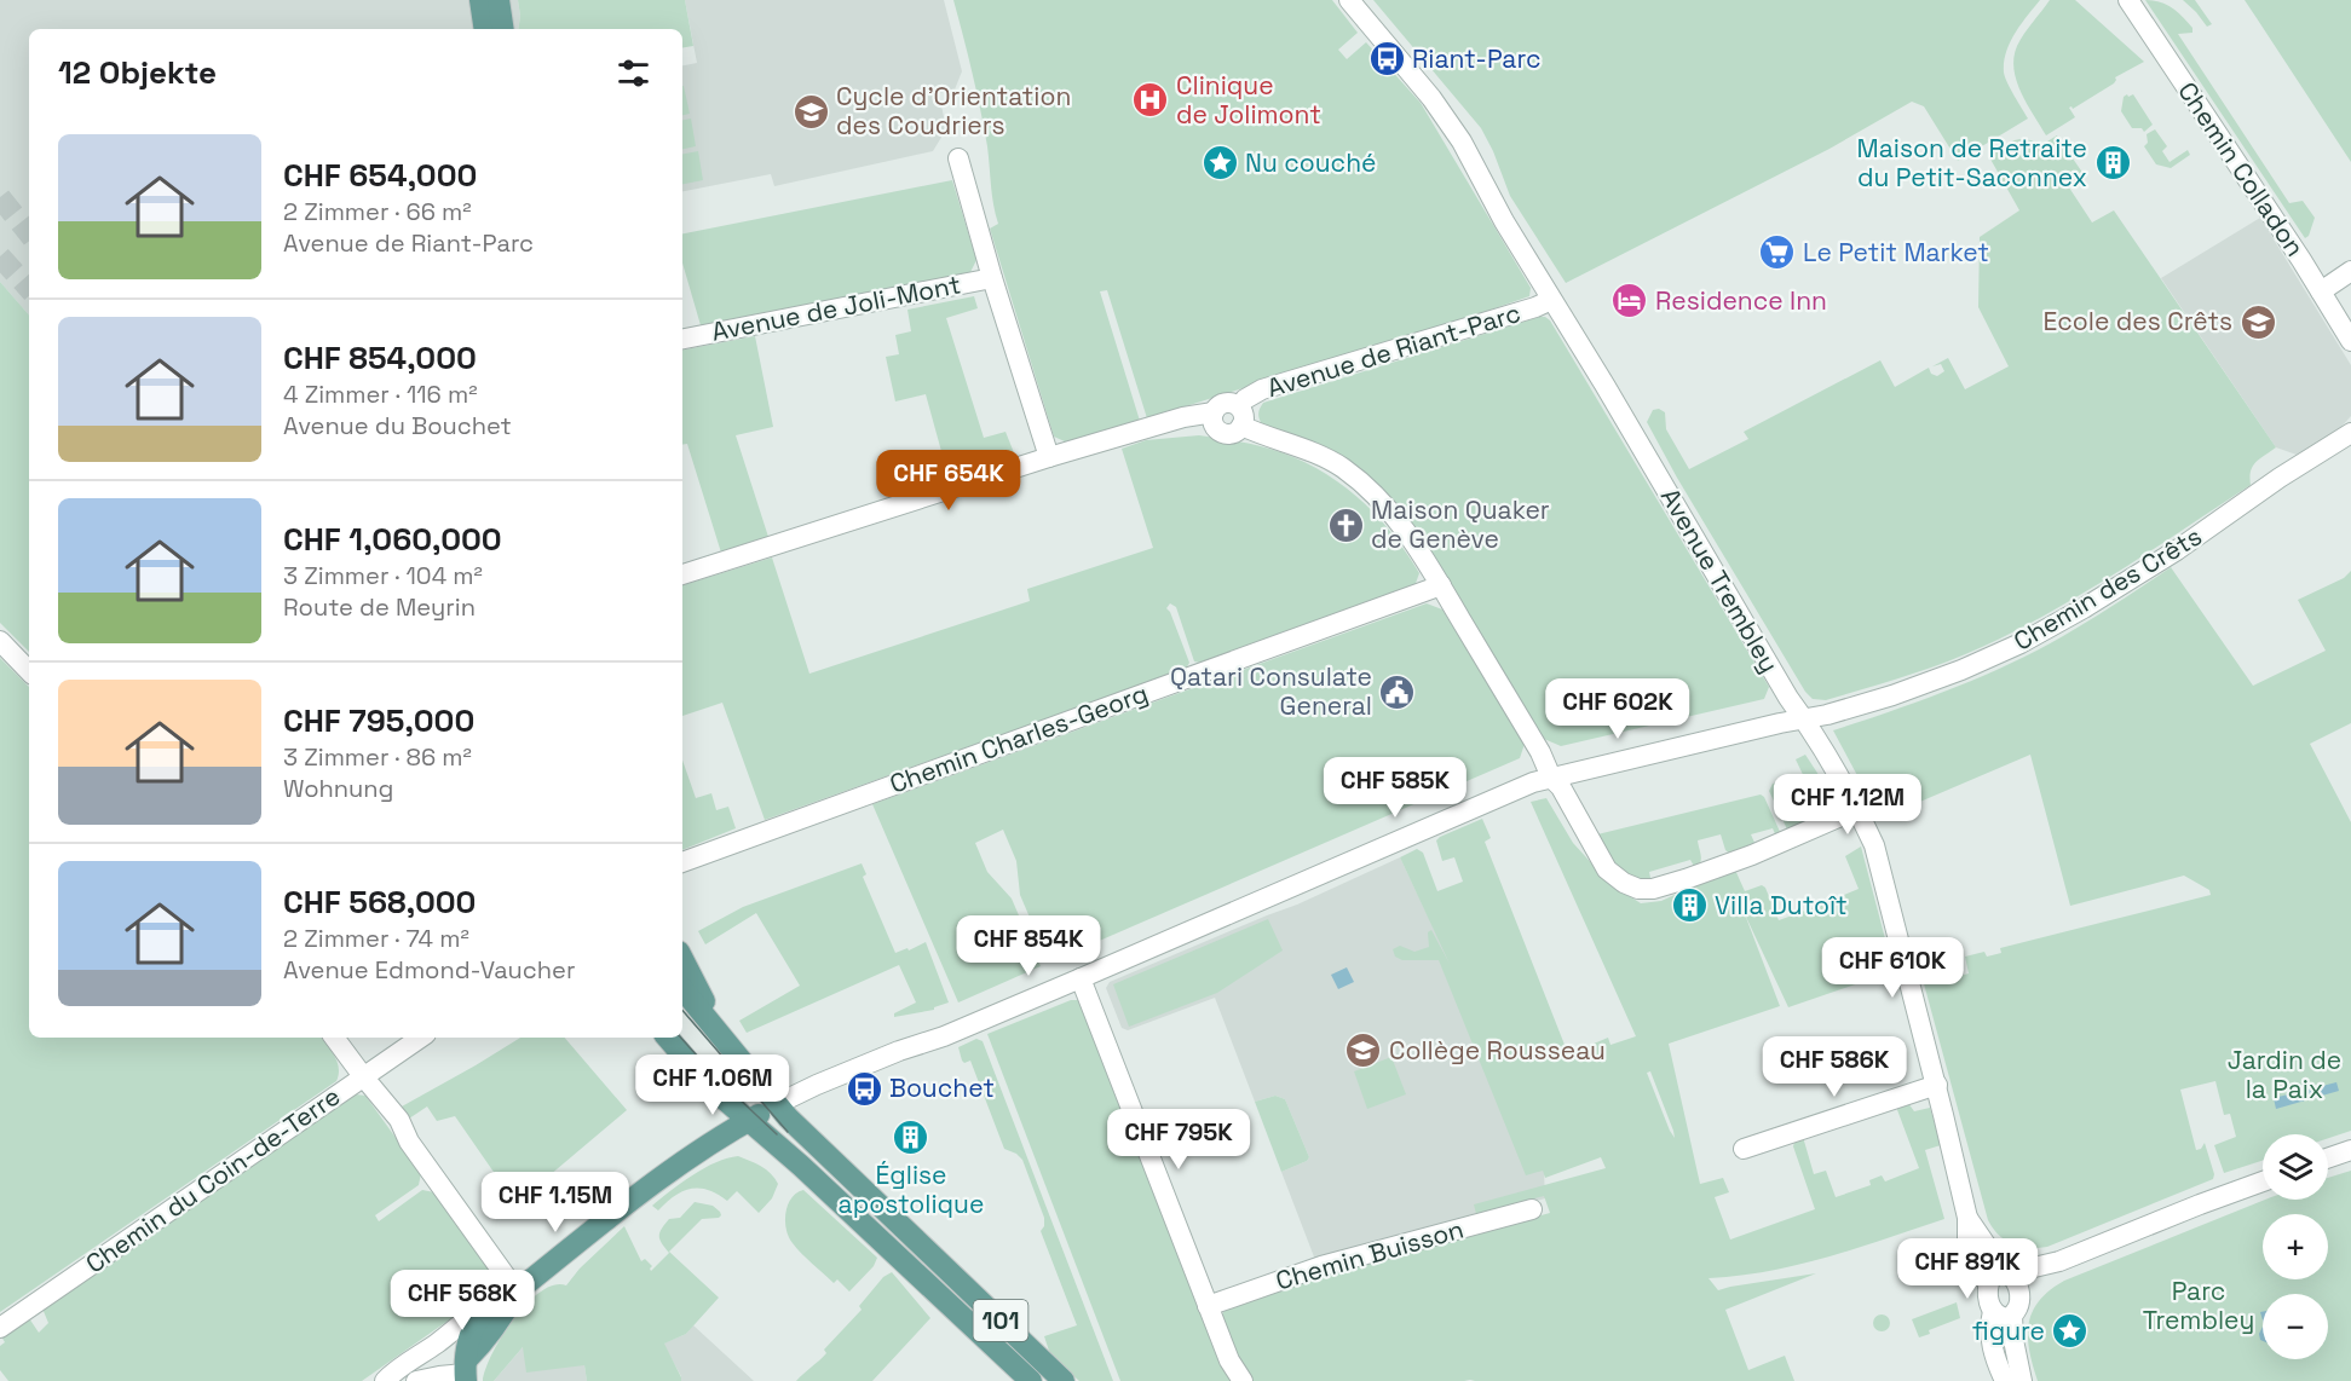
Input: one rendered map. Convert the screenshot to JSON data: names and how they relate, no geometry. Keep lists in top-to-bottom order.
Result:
{
  "streets": {
    "main road": ["101"],
    "street": [
      "Chemin Colladon",
      "Avenue de Joli-Mont",
      "Avenue de Riant-Parc",
      "Avenue Trembley",
      "Chemin des Crêts",
      "Chemin Charles-Georg",
      "Chemin du Coin-de-Terre",
      "Chemin Buisson"
    ]
  },
  "crossings": [
    ["Avenue de Joli-Mont", "Avenue de Riant-Parc"],
    ["Avenue de Riant-Parc", "Avenue Trembley"],
    ["Avenue Trembley", "Chemin des Crêts"],
    ["Chemin des Crêts", "101"]
  ],
  "parks": ["Jardin de la Paix", "Parc Trembley"],
  "places": {
    "bus stop": ["Riant-Parc", "Bouchet"],
    "hospital": ["Clinique de Jolimont"],
    "school or university": ["Cycle d'Orientation des Coudriers", "Ecole des Crêts", "Collège Rousseau"],
    "place": ["Nu couché", "figure"],
    "building": ["Maison de Retraite du Petit-Saconnex", "Villa Dutoît", "Église apostolique"],
    "supermarket": ["Le Petit Market"],
    "hotel": ["Residence Inn"],
    "church": ["Maison Quaker de Genève"],
    "public building": ["Qatari Consulate General"]
  },
  "page": {
    "heading": "12 Objekte",
    "list": [
      {
        "name": "CHF 654,000",
        "note": "2 Zimmer · 66 m² · Avenue de Riant-Parc"
      },
      {
        "name": "CHF 854,000",
        "note": "4 Zimmer · 116 m² · Avenue du Bouchet"
      },
      {
        "name": "CHF 1,060,000",
        "note": "3 Zimmer · 104 m² · Route de Meyrin"
      },
      {
        "name": "CHF 795,000",
        "note": "3 Zimmer · 86 m² · Wohnung"
      },
      {
        "name": "CHF 568,000",
        "note": "2 Zimmer · 74 m² · Avenue Edmond-Vaucher"
      }
    ],
    "price": [
      "CHF 654K",
      "CHF 602K",
      "CHF 585K",
      "CHF 1.12M",
      "CHF 854K",
      "CHF 610K",
      "CHF 586K",
      "CHF 1.06M",
      "CHF 795K",
      "CHF 1.15M",
      "CHF 891K",
      "CHF 568K"
    ],
    "map_buttons": ["+", "−"]
  }
}
